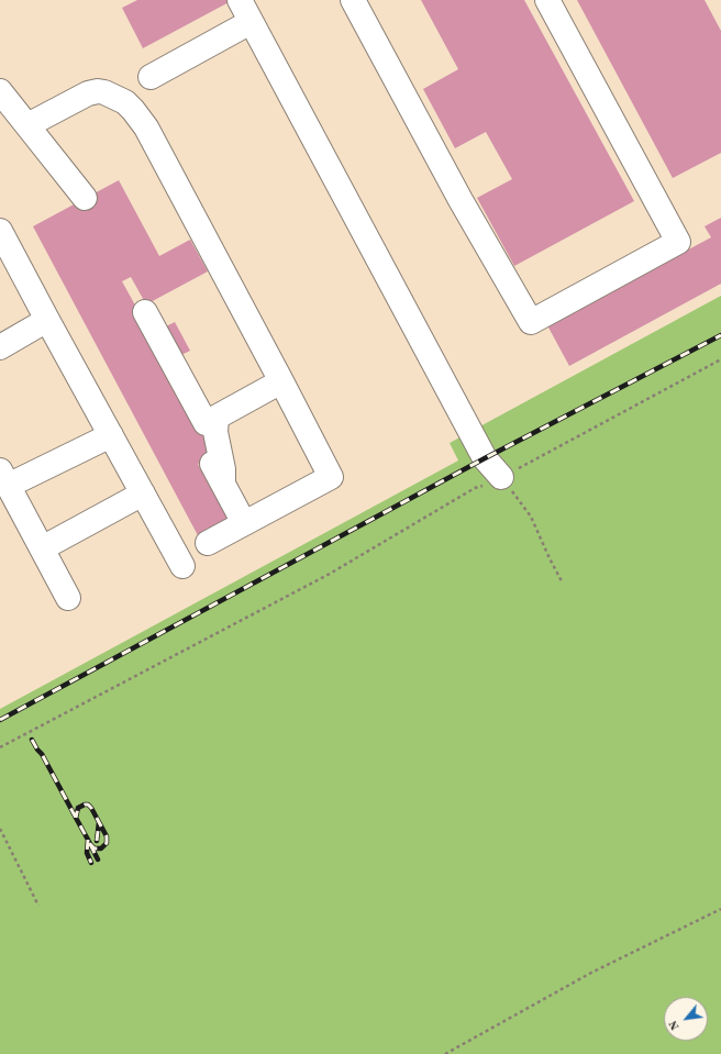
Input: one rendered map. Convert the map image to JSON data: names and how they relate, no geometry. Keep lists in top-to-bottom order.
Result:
{
  "north": "bottom left"
}
